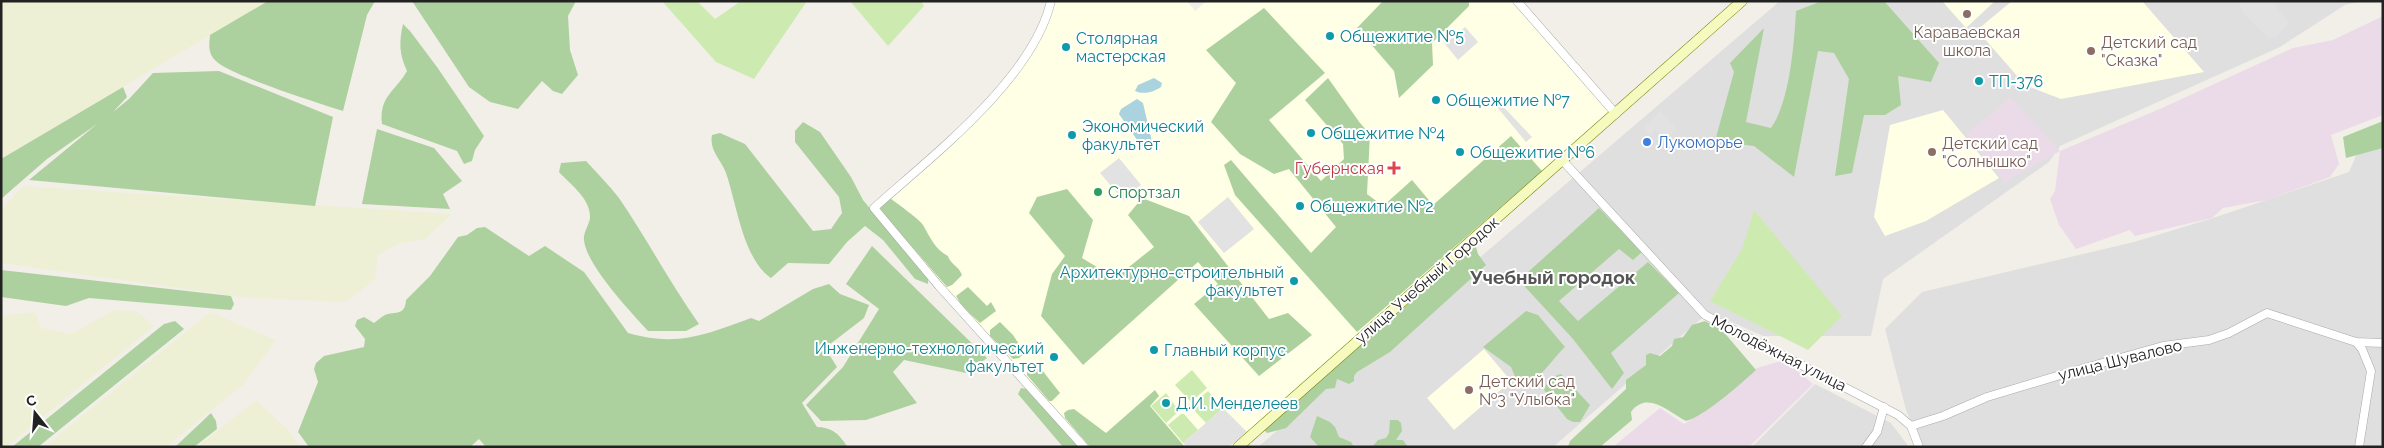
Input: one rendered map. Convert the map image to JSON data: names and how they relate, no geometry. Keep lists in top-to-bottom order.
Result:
{
  "streets": {
    "street": ["улица Учебный Городок", "Молодёжная улица", "улица Шувалово"]
  },
  "crossings": [
    ["улица Учебный Городок", "Молодёжная улица"],
    ["Молодёжная улица", "улица Шувалово"]
  ],
  "districts": ["Учебный городок"],
  "places": {
    "other": [
      "Караваевская школа",
      "Общежитие №5",
      "Столярная мастерская",
      "Детский сад \"Сказка\"",
      "ТП-376",
      "Общежитие №7",
      "Общежитие №4",
      "Экономический факультет",
      "Лукоморье",
      "Общежитие №6",
      "Детский сад \"Солнышко\"",
      "Спортзал",
      "Общежитие №2",
      "Архитектурно-строительный факультет",
      "Главный корпус",
      "Инженерно-технологический факультет",
      "Детский сад №3 \"Улыбка\"",
      "Д.И. Менделеев"
    ],
    "health": ["Губернская"]
  },
  "north": "top"
}
